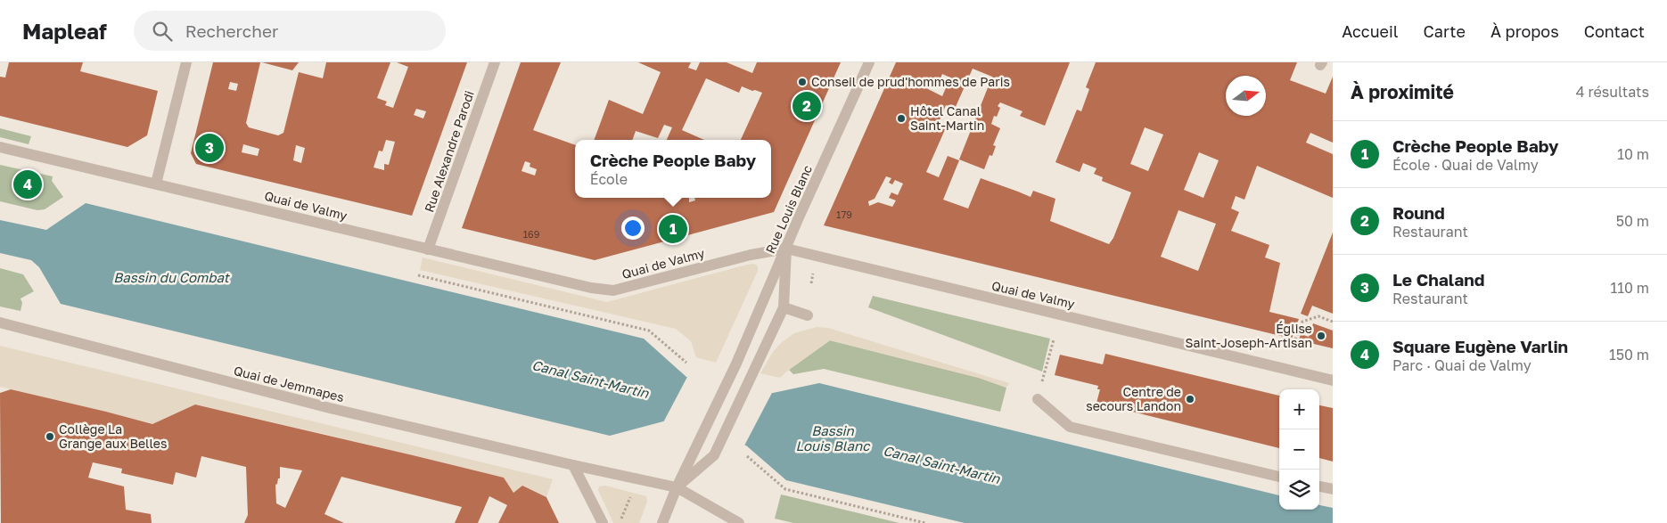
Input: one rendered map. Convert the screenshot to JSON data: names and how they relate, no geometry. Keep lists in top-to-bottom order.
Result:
{
  "streets": {
    "street": [
      "Rue Alexandre Parodi",
      "Quai de Valmy",
      "Rue Louis Blanc",
      "Quai de Jemmapes"
    ]
  },
  "crossings": [
    ["Rue Alexandre Parodi", "Quai de Valmy"],
    ["Quai de Valmy", "Rue Louis Blanc"],
    ["Rue Louis Blanc", "Quai de Jemmapes"]
  ],
  "water": ["Bassin du Combat", "Canal Saint-Martin", "Bassin Louis Blanc"],
  "places": [
    "Conseil de prud'hommes de Paris",
    "Hôtel Canal Saint-Martin",
    "Église Saint-Joseph-Artisan",
    "Centre de secours Landon",
    "Collège La Grange aux Belles"
  ],
  "house_numbers": ["179", "169"],
  "north": "right",
  "page": {
    "header": "Mapleaf",
    "search": "Rechercher",
    "nav": [
      "Accueil",
      "Carte",
      "À propos",
      "Contact"
    ],
    "heading": ["À proximité", "4 résultats"],
    "pins": [
      "2",
      "3",
      "4",
      "1"
    ],
    "list": [
      {
        "mark": "1",
        "name": "Crèche People Baby",
        "note": "École · Quai de Valmy",
        "value": "10 m"
      },
      {
        "mark": "2",
        "name": "Round",
        "note": "Restaurant",
        "value": "50 m"
      },
      {
        "mark": "3",
        "name": "Le Chaland",
        "note": "Restaurant",
        "value": "110 m"
      },
      {
        "mark": "4",
        "name": "Square Eugène Varlin",
        "note": "Parc · Quai de Valmy",
        "value": "150 m"
      }
    ],
    "popup": ["Crèche People Baby", "École"],
    "map_buttons": ["+", "−"]
  }
}
